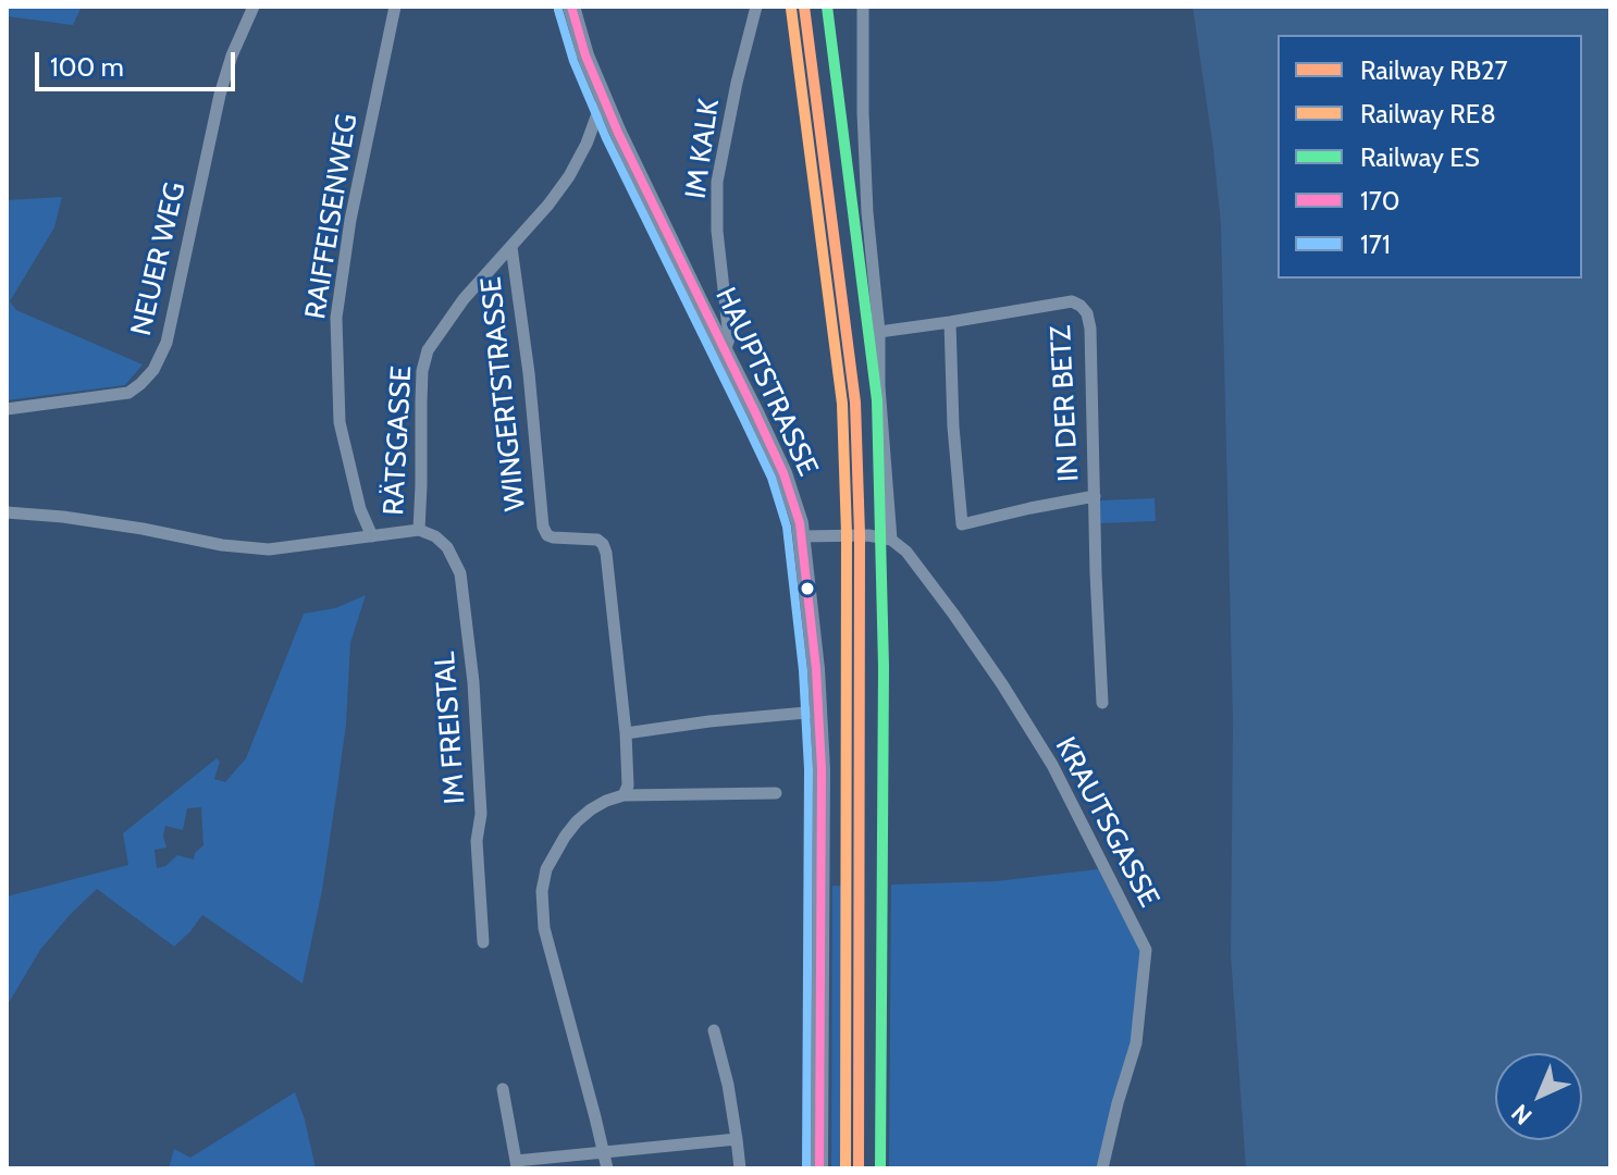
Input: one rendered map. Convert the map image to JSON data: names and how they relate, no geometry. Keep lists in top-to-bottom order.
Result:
{
  "streets": {
    "main road": ["HAUPTSTRASSE"],
    "street": [
      "IM KALK",
      "RAIFFEISENWEG",
      "NEUER WEG",
      "WINGERTSTRASSE",
      "IN DER BETZ",
      "RÄTSGASSE",
      "IM FREISTAL",
      "KRAUTSGASSE"
    ]
  },
  "crossings": [
    ["IM KALK", "HAUPTSTRASSE"],
    ["RAIFFEISENWEG", "RÄTSGASSE"],
    ["HAUPTSTRASSE", "RÄTSGASSE"],
    ["WINGERTSTRASSE", "RÄTSGASSE"],
    ["RÄTSGASSE", "IM FREISTAL"]
  ],
  "lines": [
    "rail line RB27",
    "rail line ES",
    "transit line 170",
    "rail line RE8",
    "transit line 171"
  ],
  "legend": [
    "Railway RB27",
    "Railway RE8",
    "Railway ES",
    "170",
    "171"
  ],
  "scale_bar": "100 m",
  "north": "bottom left"
}
